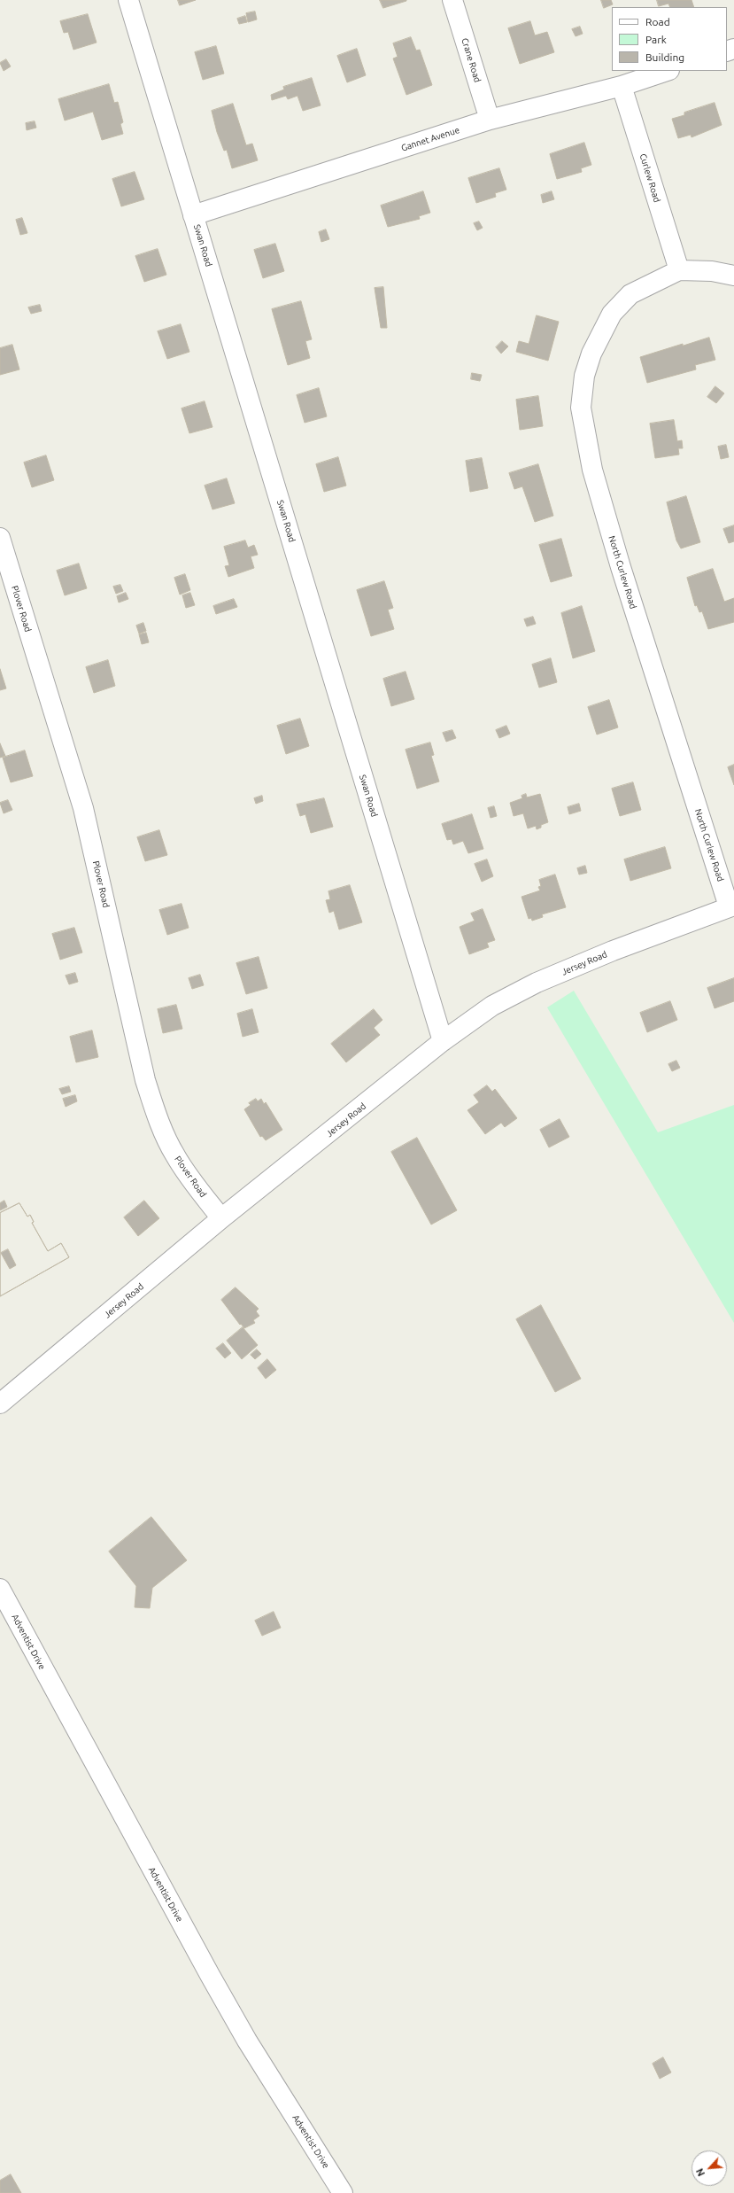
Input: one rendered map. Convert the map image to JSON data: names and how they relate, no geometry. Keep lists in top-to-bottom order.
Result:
{
  "streets": {
    "street": [
      "Crane Road",
      "Gannet Avenue",
      "Curlew Road",
      "Swan Road",
      "North Curlew Road",
      "Plover Road",
      "Jersey Road",
      "Adventist Drive"
    ]
  },
  "crossings": [
    ["Crane Road", "Gannet Avenue"],
    ["Gannet Avenue", "Curlew Road"],
    ["Gannet Avenue", "Swan Road"],
    ["Curlew Road", "North Curlew Road"],
    ["Swan Road", "Jersey Road"],
    ["North Curlew Road", "Jersey Road"],
    ["Plover Road", "Jersey Road"]
  ],
  "legend": ["Road", "Park", "Building"],
  "north": "bottom left"
}
